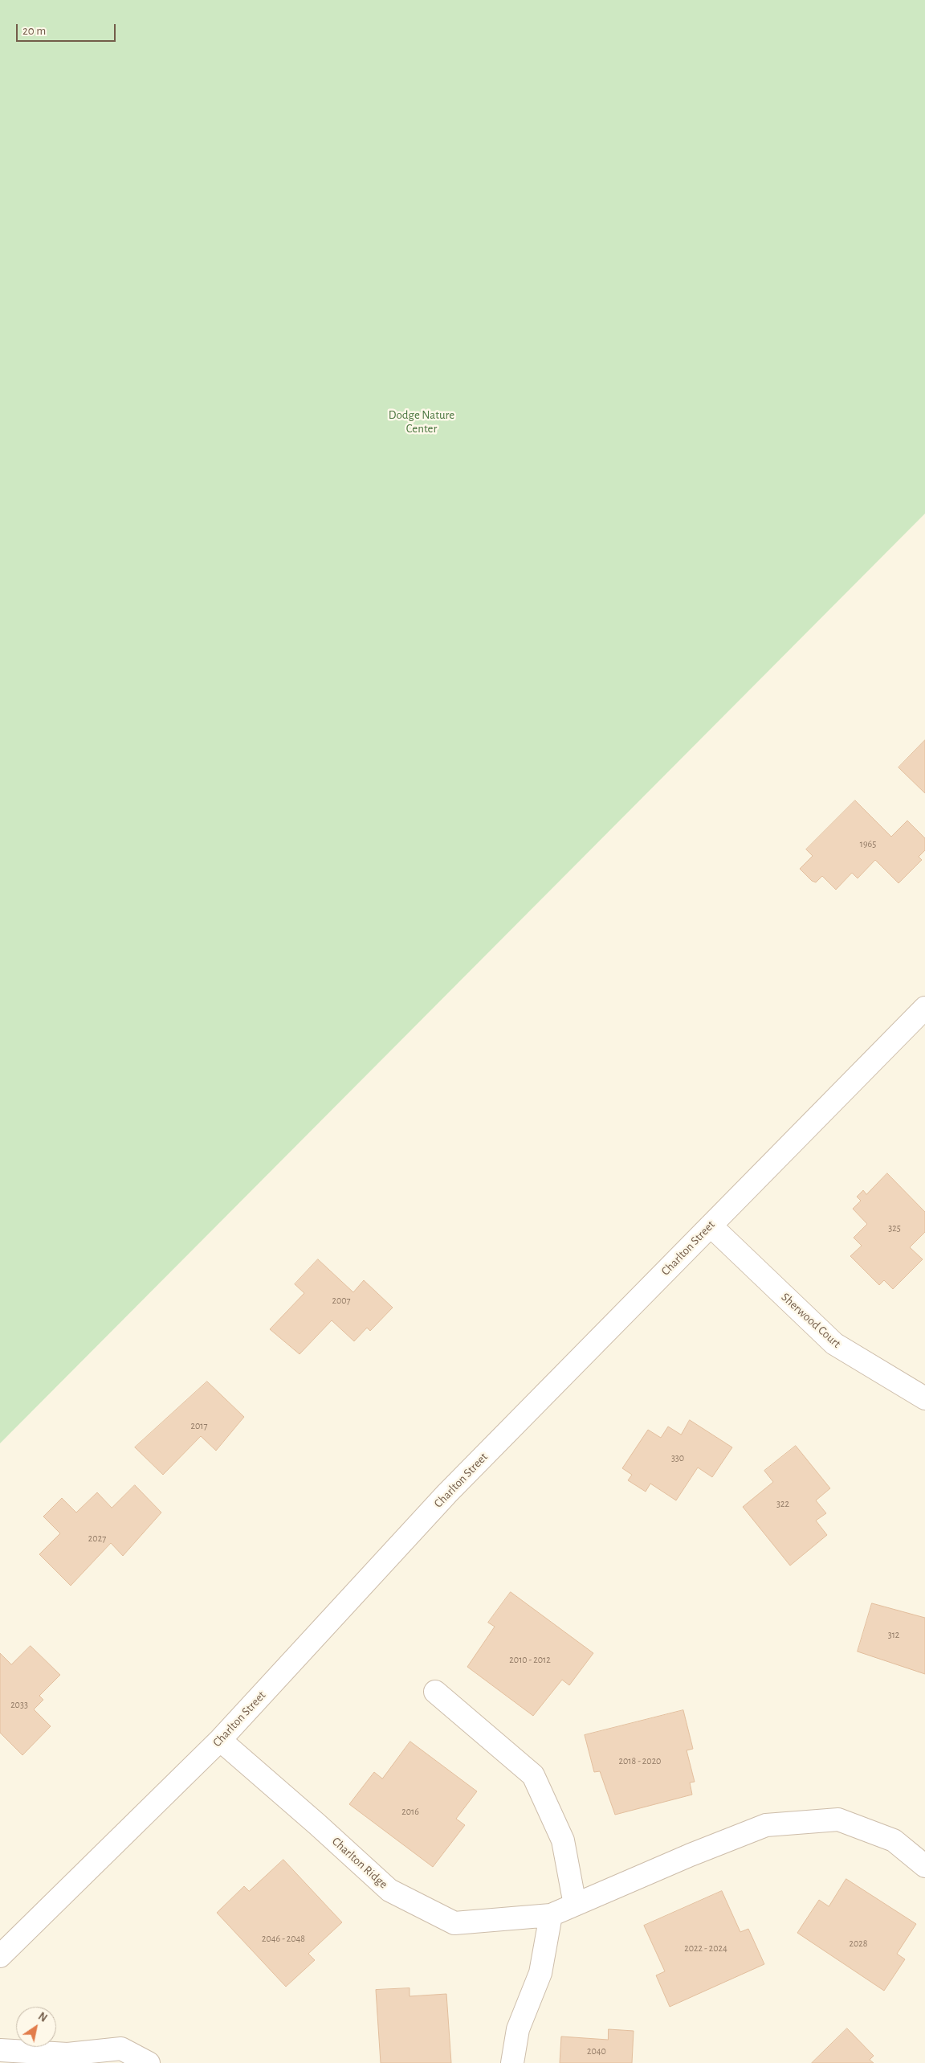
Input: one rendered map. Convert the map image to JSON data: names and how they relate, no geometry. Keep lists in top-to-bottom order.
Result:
{
  "streets": {
    "street": ["Charlton Street", "Sherwood Court", "Charlton Ridge"]
  },
  "crossings": [
    ["Charlton Street", "Sherwood Court"],
    ["Charlton Street", "Charlton Ridge"]
  ],
  "parks": ["Dodge Nature Center"],
  "house_numbers": [
    "1965",
    "325",
    "2007",
    "2017",
    "330",
    "322",
    "2027",
    "312",
    "2010 - 2012",
    "2033",
    "2018 - 2020",
    "2016",
    "2046 - 2048",
    "2028",
    "2022 - 2024",
    "2040"
  ],
  "scale_bar": "20 m",
  "north": "top right"
}
